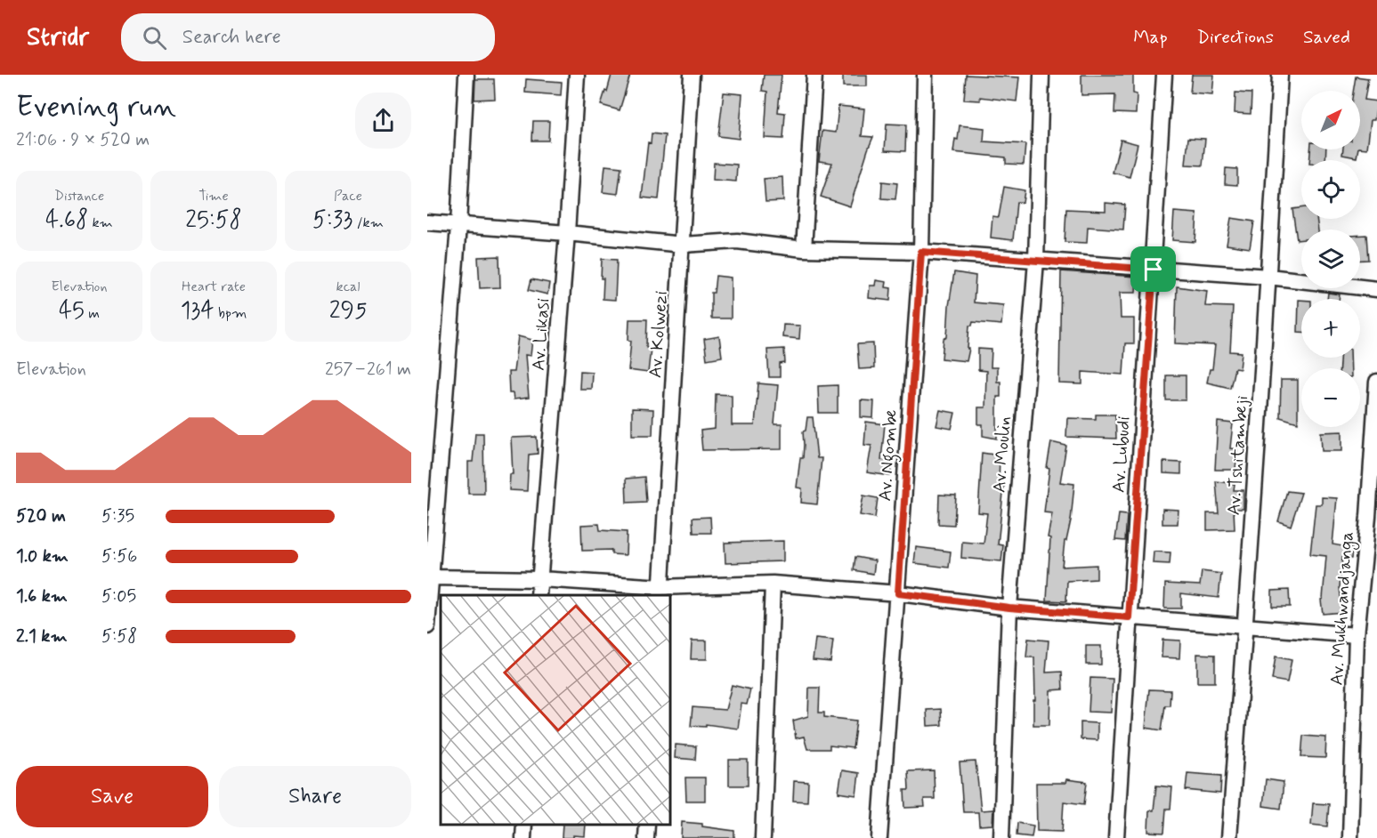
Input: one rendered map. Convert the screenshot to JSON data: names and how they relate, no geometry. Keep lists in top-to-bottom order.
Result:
{
  "streets": {
    "street": [
      "Av. Likasi",
      "Av. Kolwezi",
      "Av. Moulin",
      "Av. Lubudi",
      "Av. Ngombe",
      "Av. Tshitambeji",
      "Av. Mukhwandjanga"
    ]
  },
  "north": "top right",
  "page": {
    "header": "Stridr",
    "search": "Search here",
    "nav": ["Map", "Directions", "Saved"],
    "heading": ["Evening run", "21:06 · 9 × 520 m"],
    "map_buttons": ["+", "−"],
    "stats": [
      ["Distance", "4.68 km"],
      ["Time", "25:58"],
      ["Pace", "5:33 /km"],
      ["Elevation", "45 m"],
      ["Heart rate", "134 bpm"],
      ["kcal", "295"]
    ],
    "chart": ["Elevation", "257–261 m"],
    "list": [
      {
        "name": "520 m",
        "note": "5:35"
      },
      {
        "name": "1.0 km",
        "note": "5:56"
      },
      {
        "name": "1.6 km",
        "note": "5:05"
      },
      {
        "name": "2.1 km",
        "note": "5:58"
      }
    ],
    "buttons": ["Save", "Share"]
  }
}
